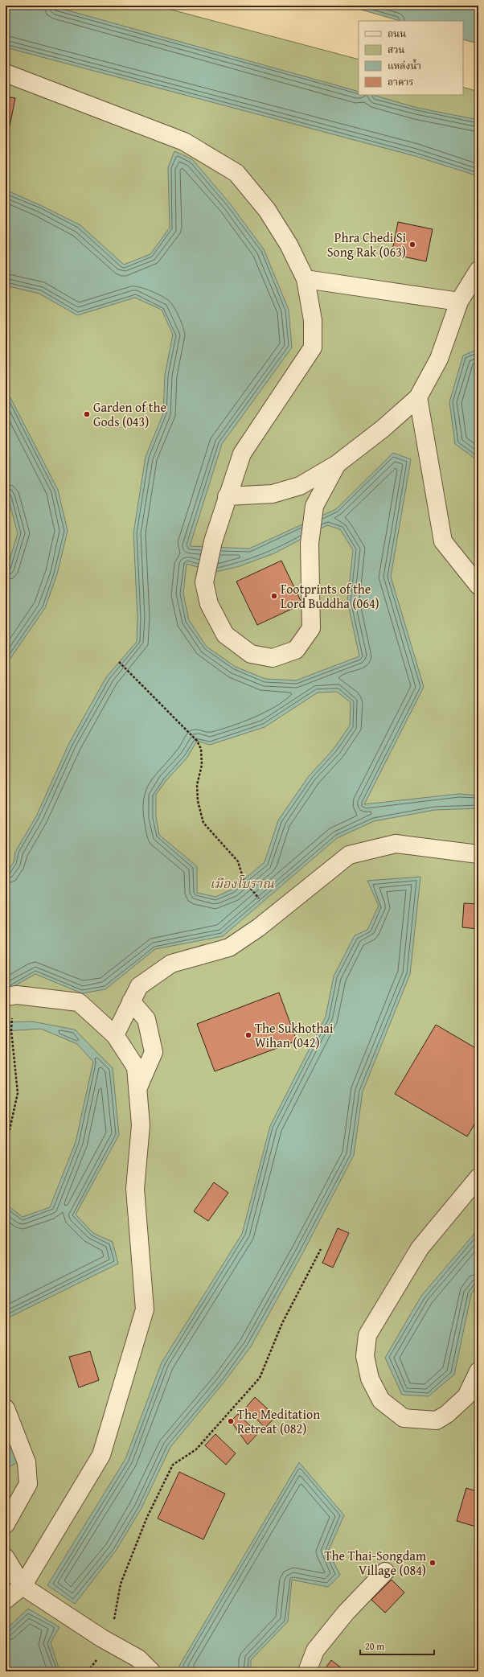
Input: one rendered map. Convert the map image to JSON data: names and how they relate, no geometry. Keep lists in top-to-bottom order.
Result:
{
  "parks": ["เมืองโบราณ"],
  "places": [
    "Phra Chedi Si Song Rak (063)",
    "Garden of the Gods (043)",
    "Footprints of the Lord Buddha (064)",
    "The Sukhothai Wihan (042)",
    "The Meditation Retreat (082)",
    "The Thai-Songdam Village (084)"
  ],
  "legend": [
    "ถนน",
    "สวน",
    "แหล่งน้ำ",
    "อาคาร"
  ],
  "scale_bar": "20 m"
}
